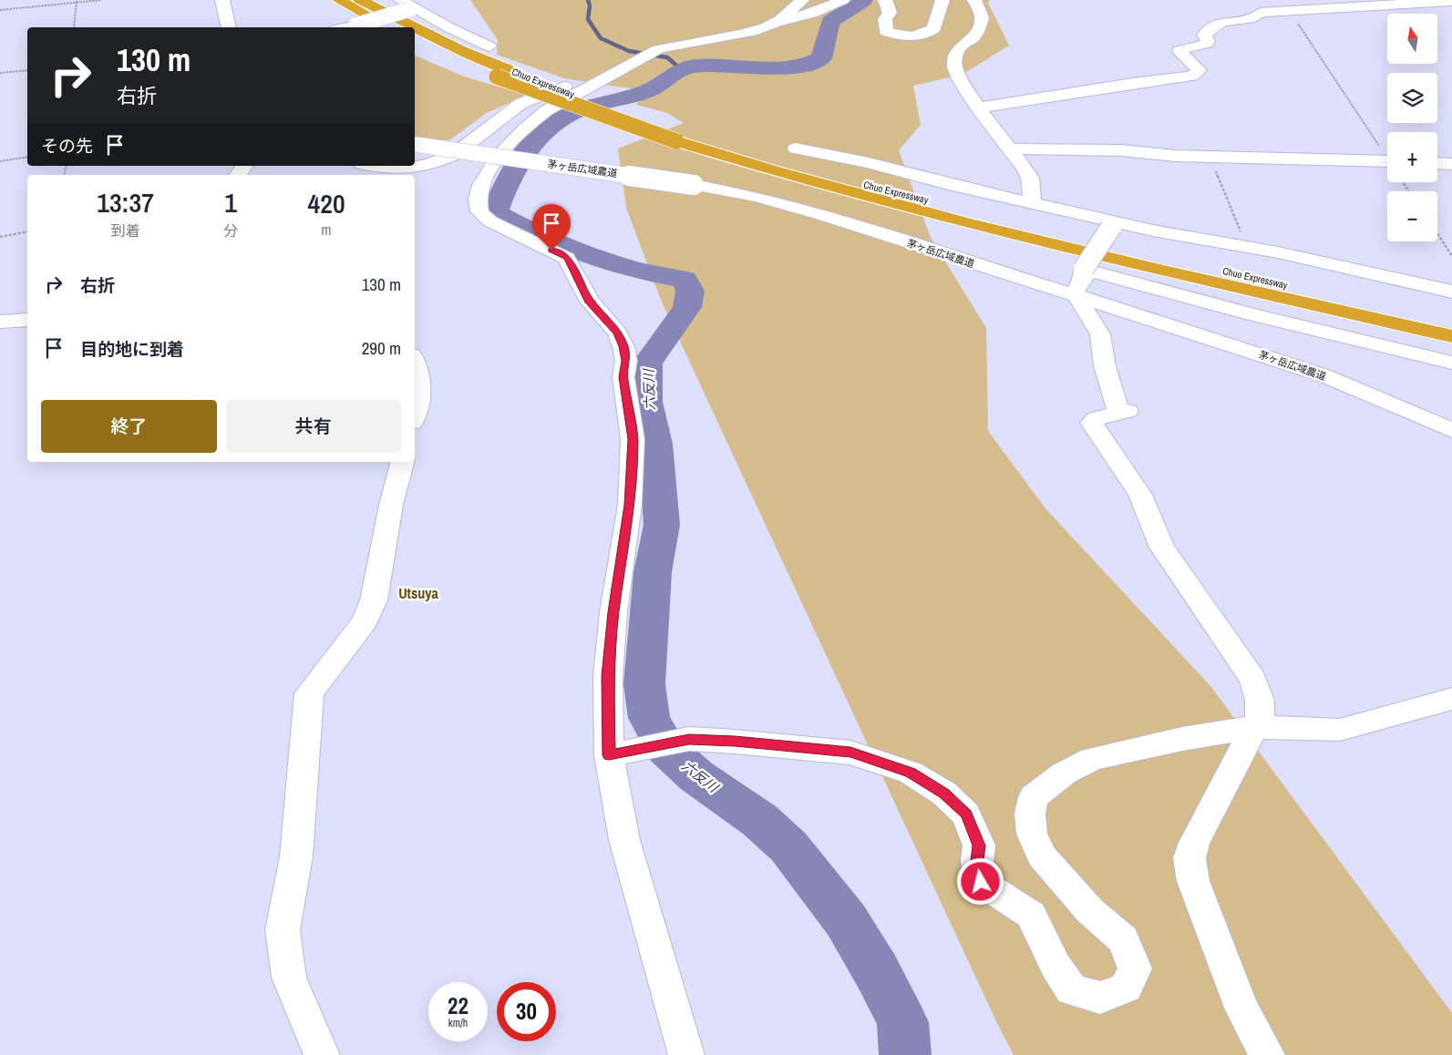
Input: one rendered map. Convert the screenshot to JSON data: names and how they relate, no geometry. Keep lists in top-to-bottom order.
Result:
{
  "streets": {
    "highway": ["Chuo Expressway"],
    "street": ["茅ヶ岳広域農道"]
  },
  "districts": ["Utsuya"],
  "water": ["六反川"],
  "north": "top",
  "page": {
    "map_buttons": ["+", "−"],
    "turn": ["130 m", "右折"],
    "then": "その先",
    "eta": [
      "13:37",
      "到着",
      "1",
      "分",
      "420",
      "m"
    ],
    "list": [
      {
        "name": "右折",
        "value": "130 m"
      },
      {
        "name": "目的地に到着",
        "value": "290 m"
      }
    ],
    "buttons": ["終了", "共有"],
    "speed": "22 km/h",
    "limit": "30"
  }
}
